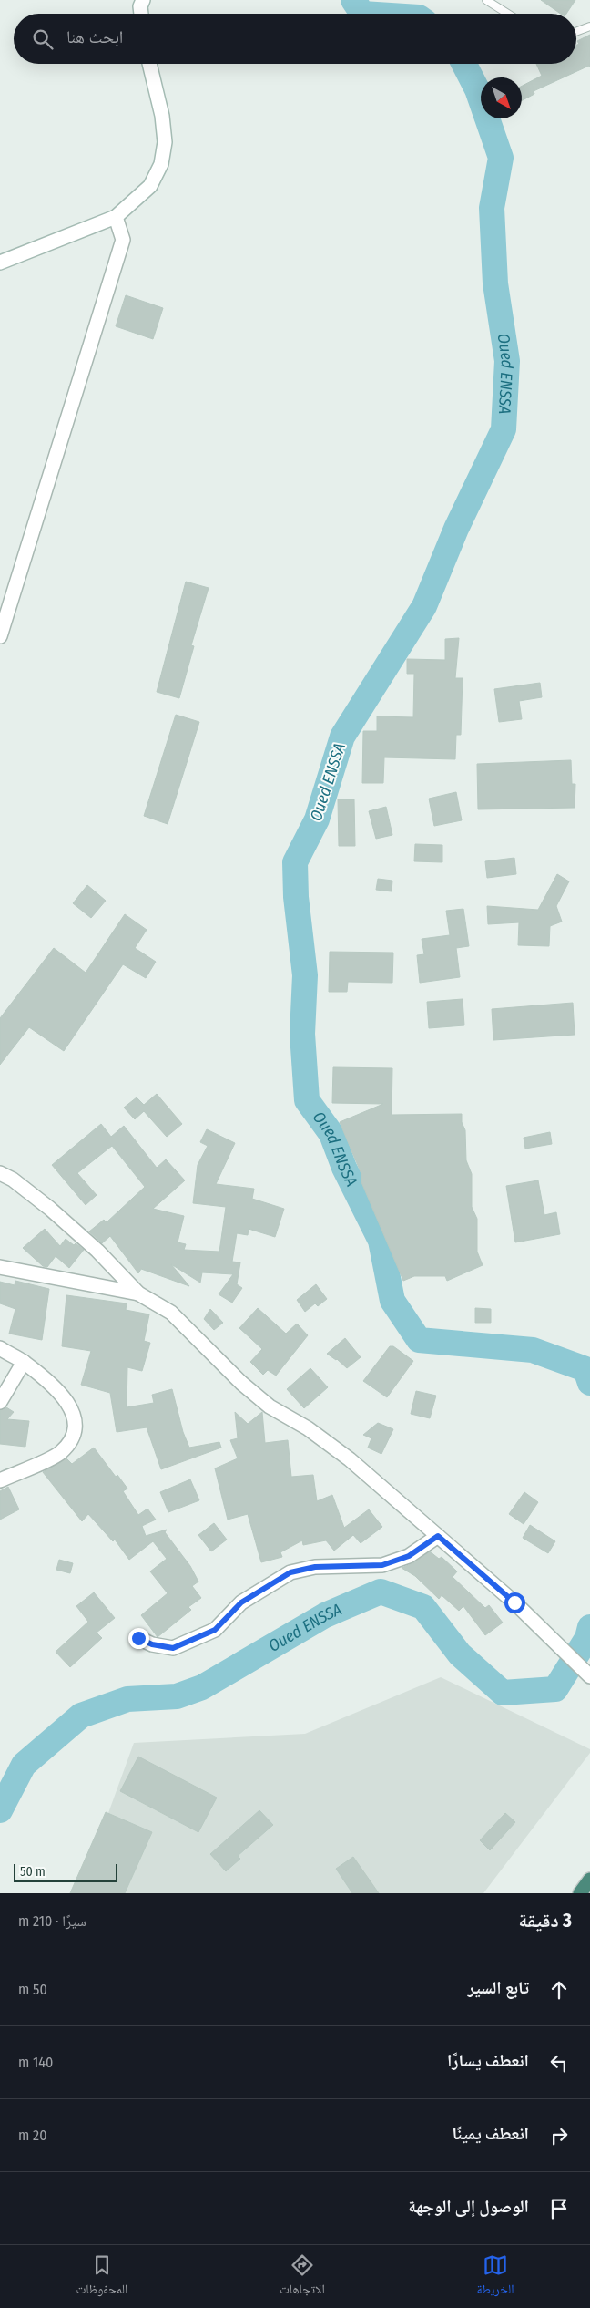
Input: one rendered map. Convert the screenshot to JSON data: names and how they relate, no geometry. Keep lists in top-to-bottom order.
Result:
{
  "water": ["Oued ENSSA"],
  "scale_bar": "50 m",
  "north": "bottom right",
  "page": {
    "search": "ابحث هنا",
    "scale": "50 m",
    "heading": ["3 دقيقة", "سيرًا · 210 m"],
    "list": [
      ["تابع السير", "50 m"],
      ["انعطف يسارًا", "140 m"],
      ["انعطف يمينًا", "20 m"],
      "الوصول إلى الوجهة"
    ],
    "nav": ["الخريطة", "الاتجاهات", "المحفوظات"]
  }
}
